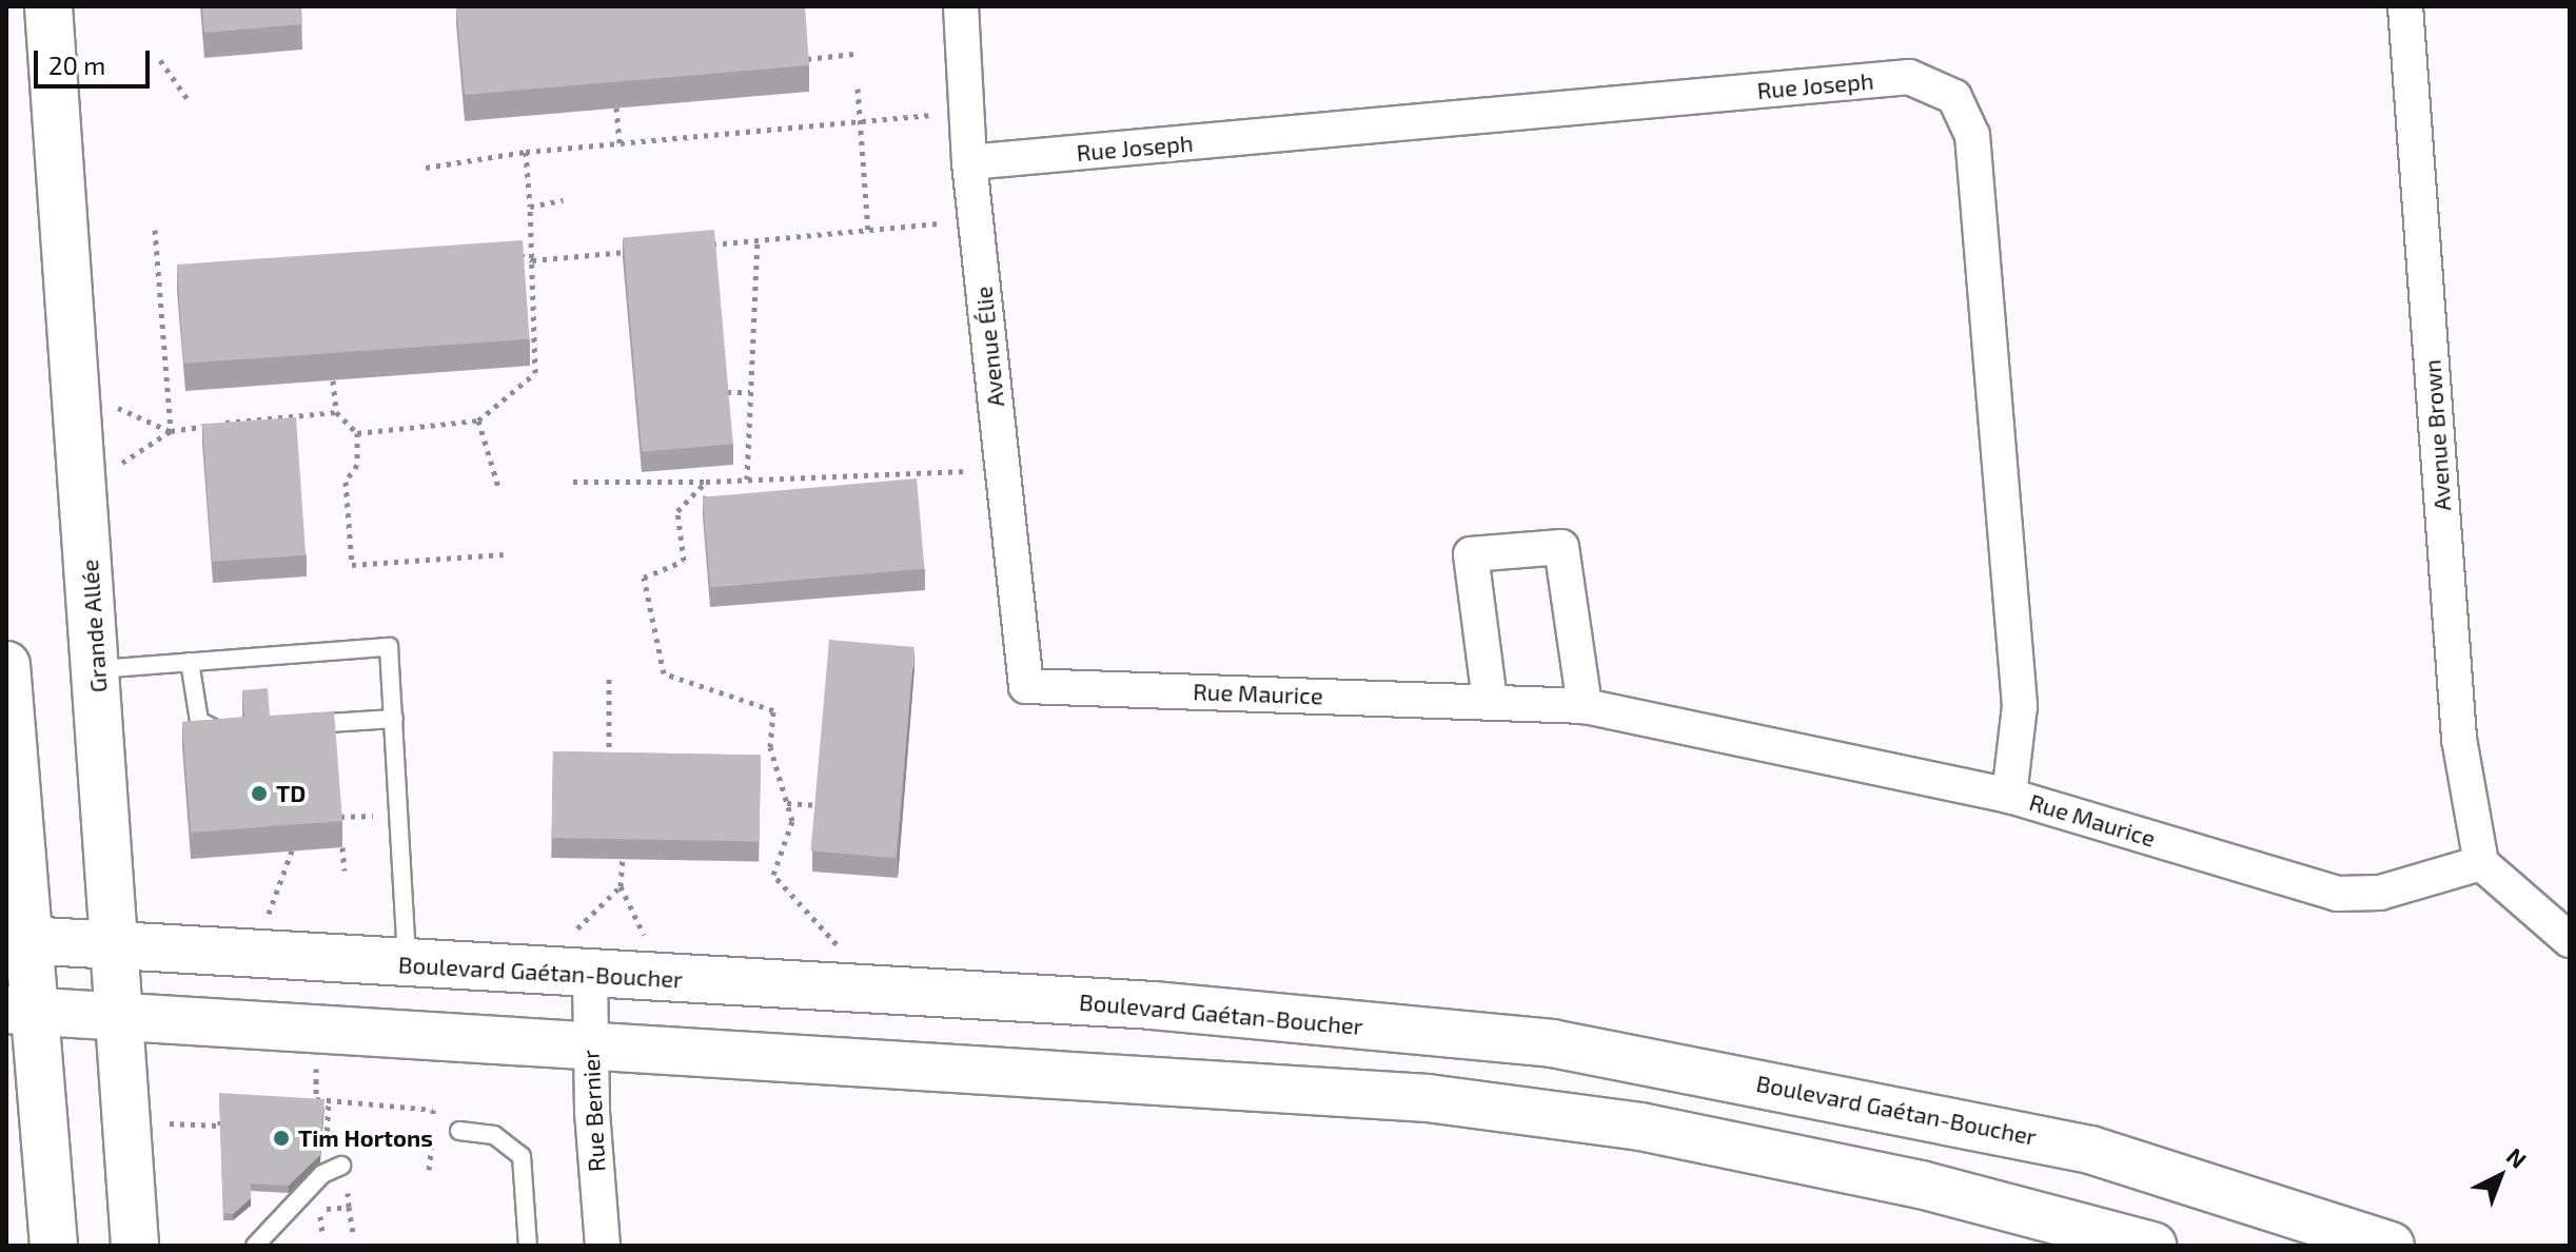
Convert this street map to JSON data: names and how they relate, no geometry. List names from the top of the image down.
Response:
{
  "streets": {
    "main road": ["Grande Allée", "Boulevard Gaétan-Boucher"],
    "street": [
      "Rue Joseph",
      "Avenue Élie",
      "Avenue Brown",
      "Rue Maurice",
      "Rue Bernier"
    ]
  },
  "crossings": [
    ["Rue Joseph", "Avenue Élie"],
    ["Rue Joseph", "Rue Maurice"],
    ["Avenue Élie", "Rue Maurice"],
    ["Avenue Brown", "Rue Maurice"],
    ["Grande Allée", "Boulevard Gaétan-Boucher"],
    ["Boulevard Gaétan-Boucher", "Rue Bernier"]
  ],
  "places": ["TD", "Tim Hortons"],
  "scale_bar": "20 m",
  "north": "top right"
}
